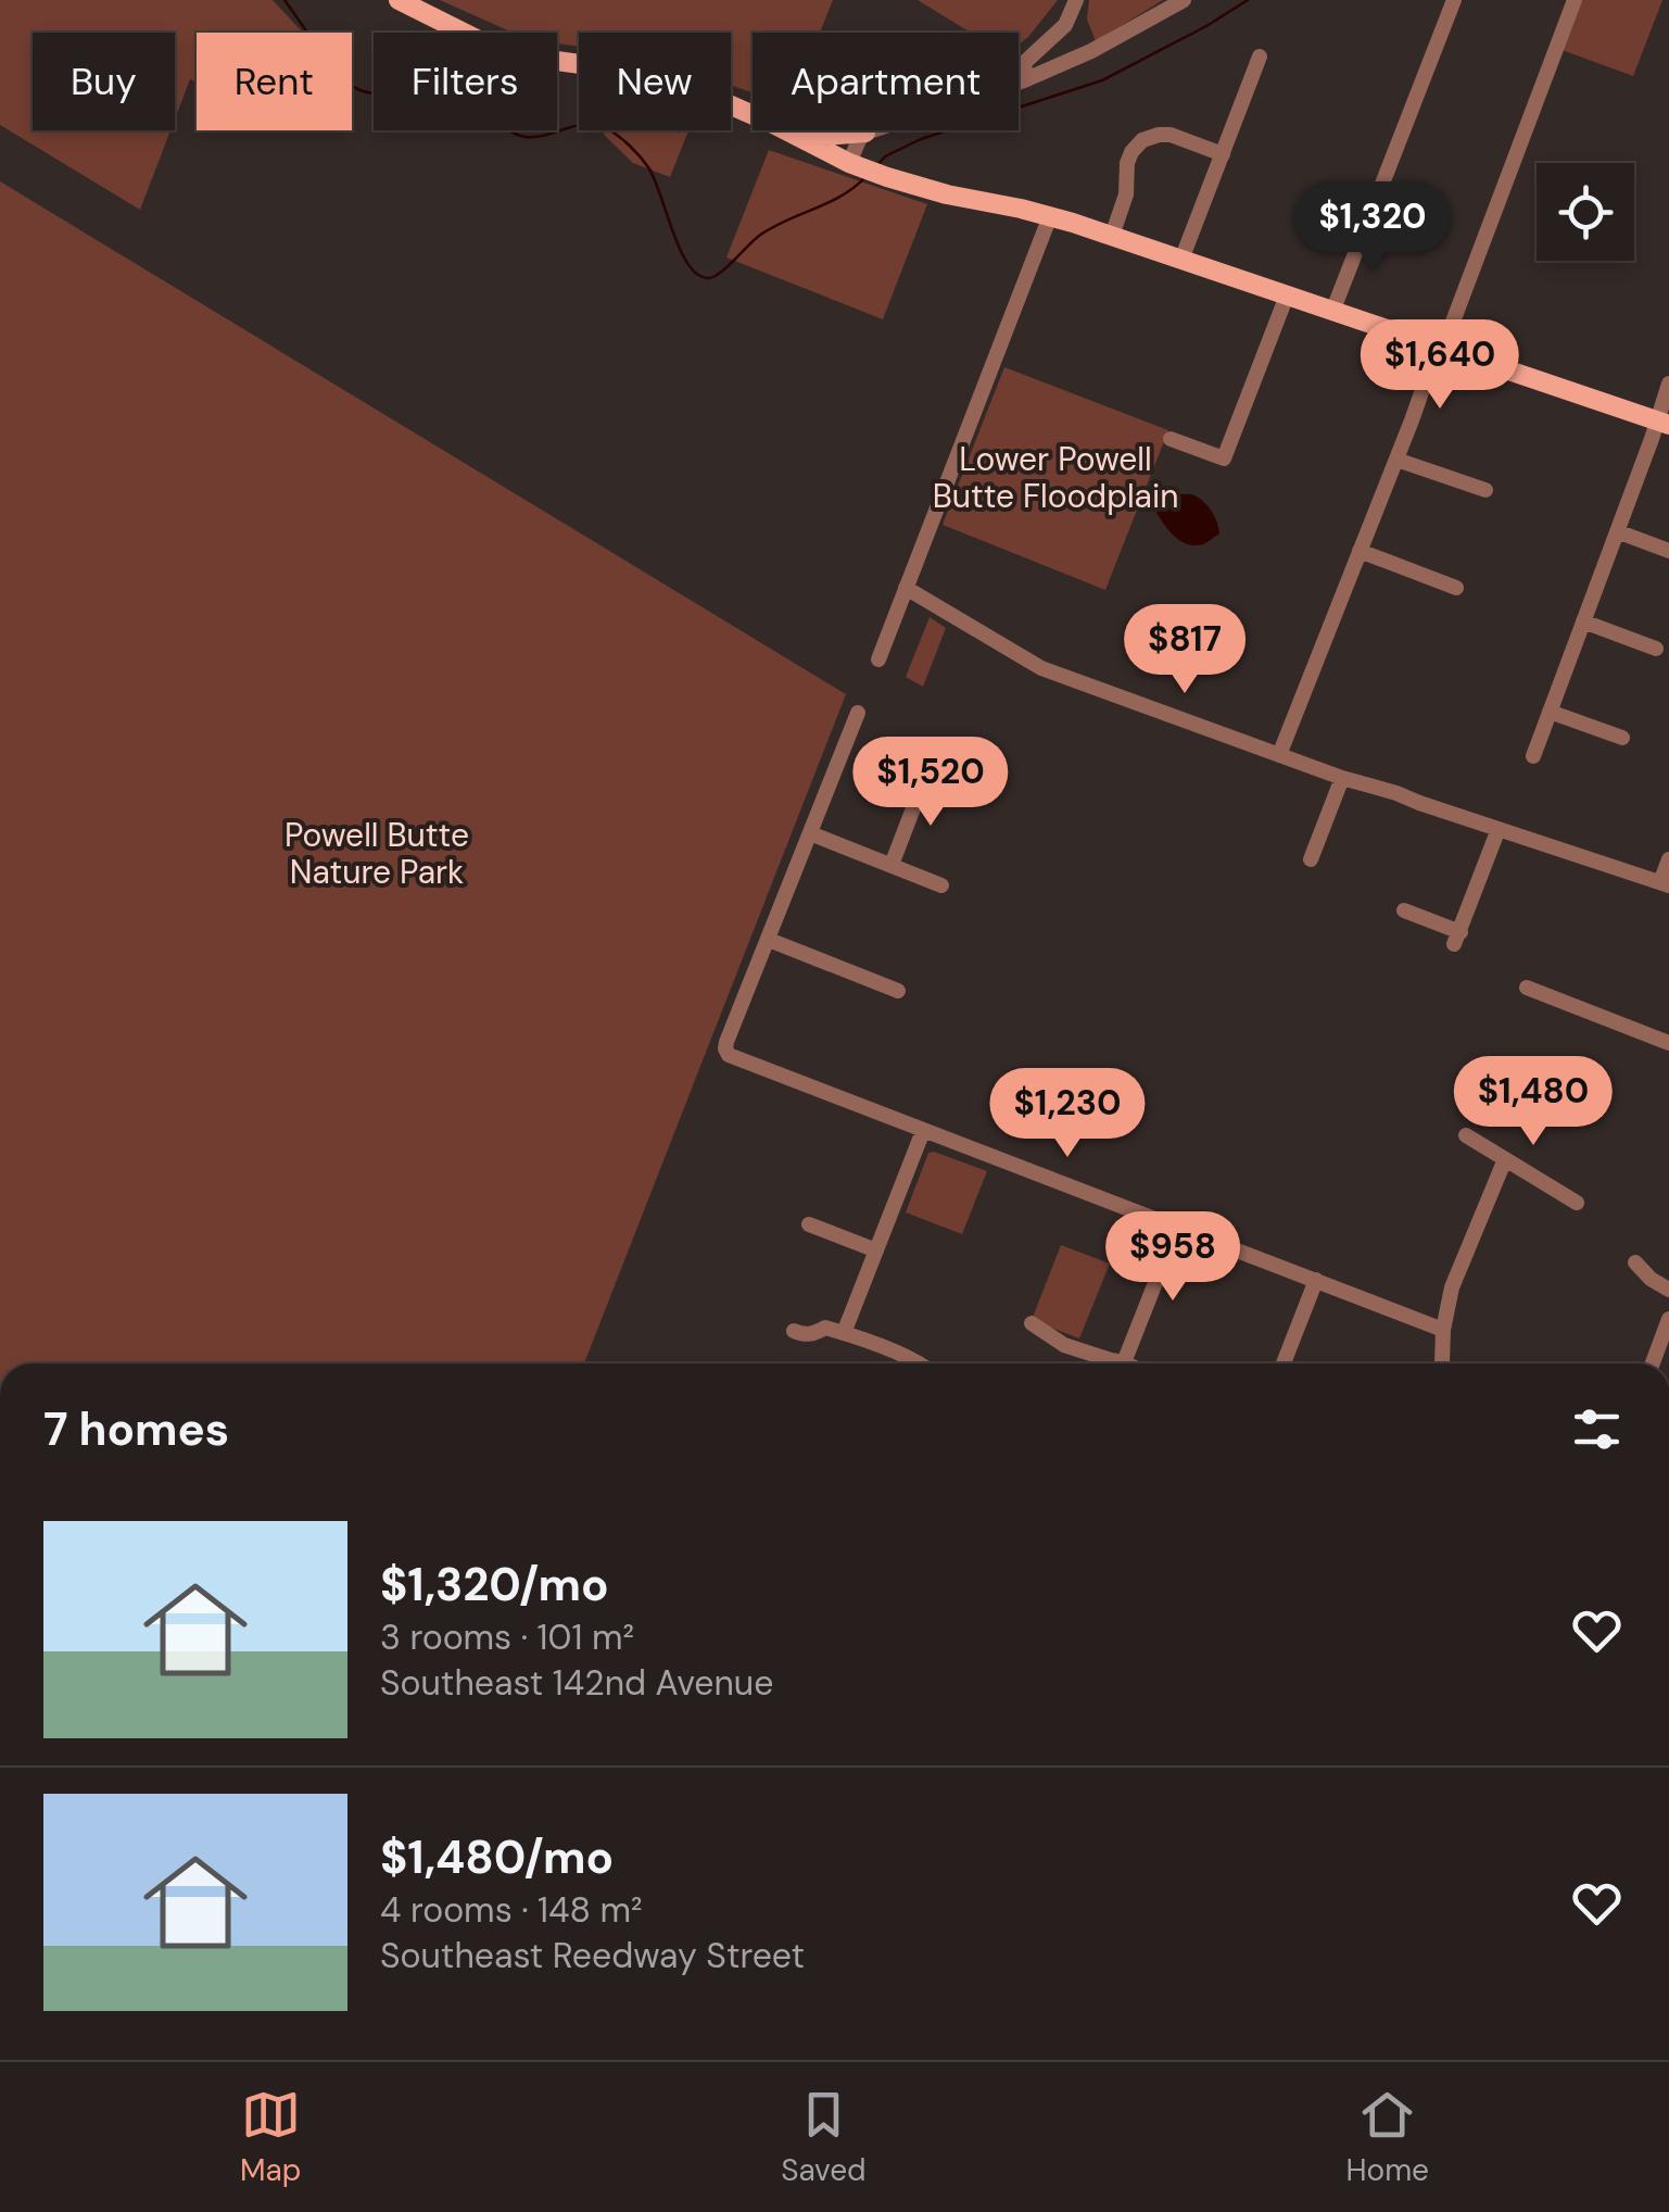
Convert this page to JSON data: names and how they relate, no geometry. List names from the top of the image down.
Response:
{
  "parks": ["Lower Powell Butte Floodplain", "Powell Butte Nature Park"],
  "page": {
    "chip": [
      "Buy",
      "Rent",
      "Filters",
      "New",
      "Apartment"
    ],
    "price": [
      "$1,320",
      "$1,640",
      "$817",
      "$1,520",
      "$1,480",
      "$1,230",
      "$958"
    ],
    "heading": "7 homes",
    "list": [
      {
        "name": "$1,320/mo",
        "note": "3 rooms · 101 m² · Southeast 142nd Avenue"
      },
      {
        "name": "$1,480/mo",
        "note": "4 rooms · 148 m² · Southeast Reedway Street"
      }
    ],
    "tabs": ["Map", "Saved", "Home"]
  }
}
